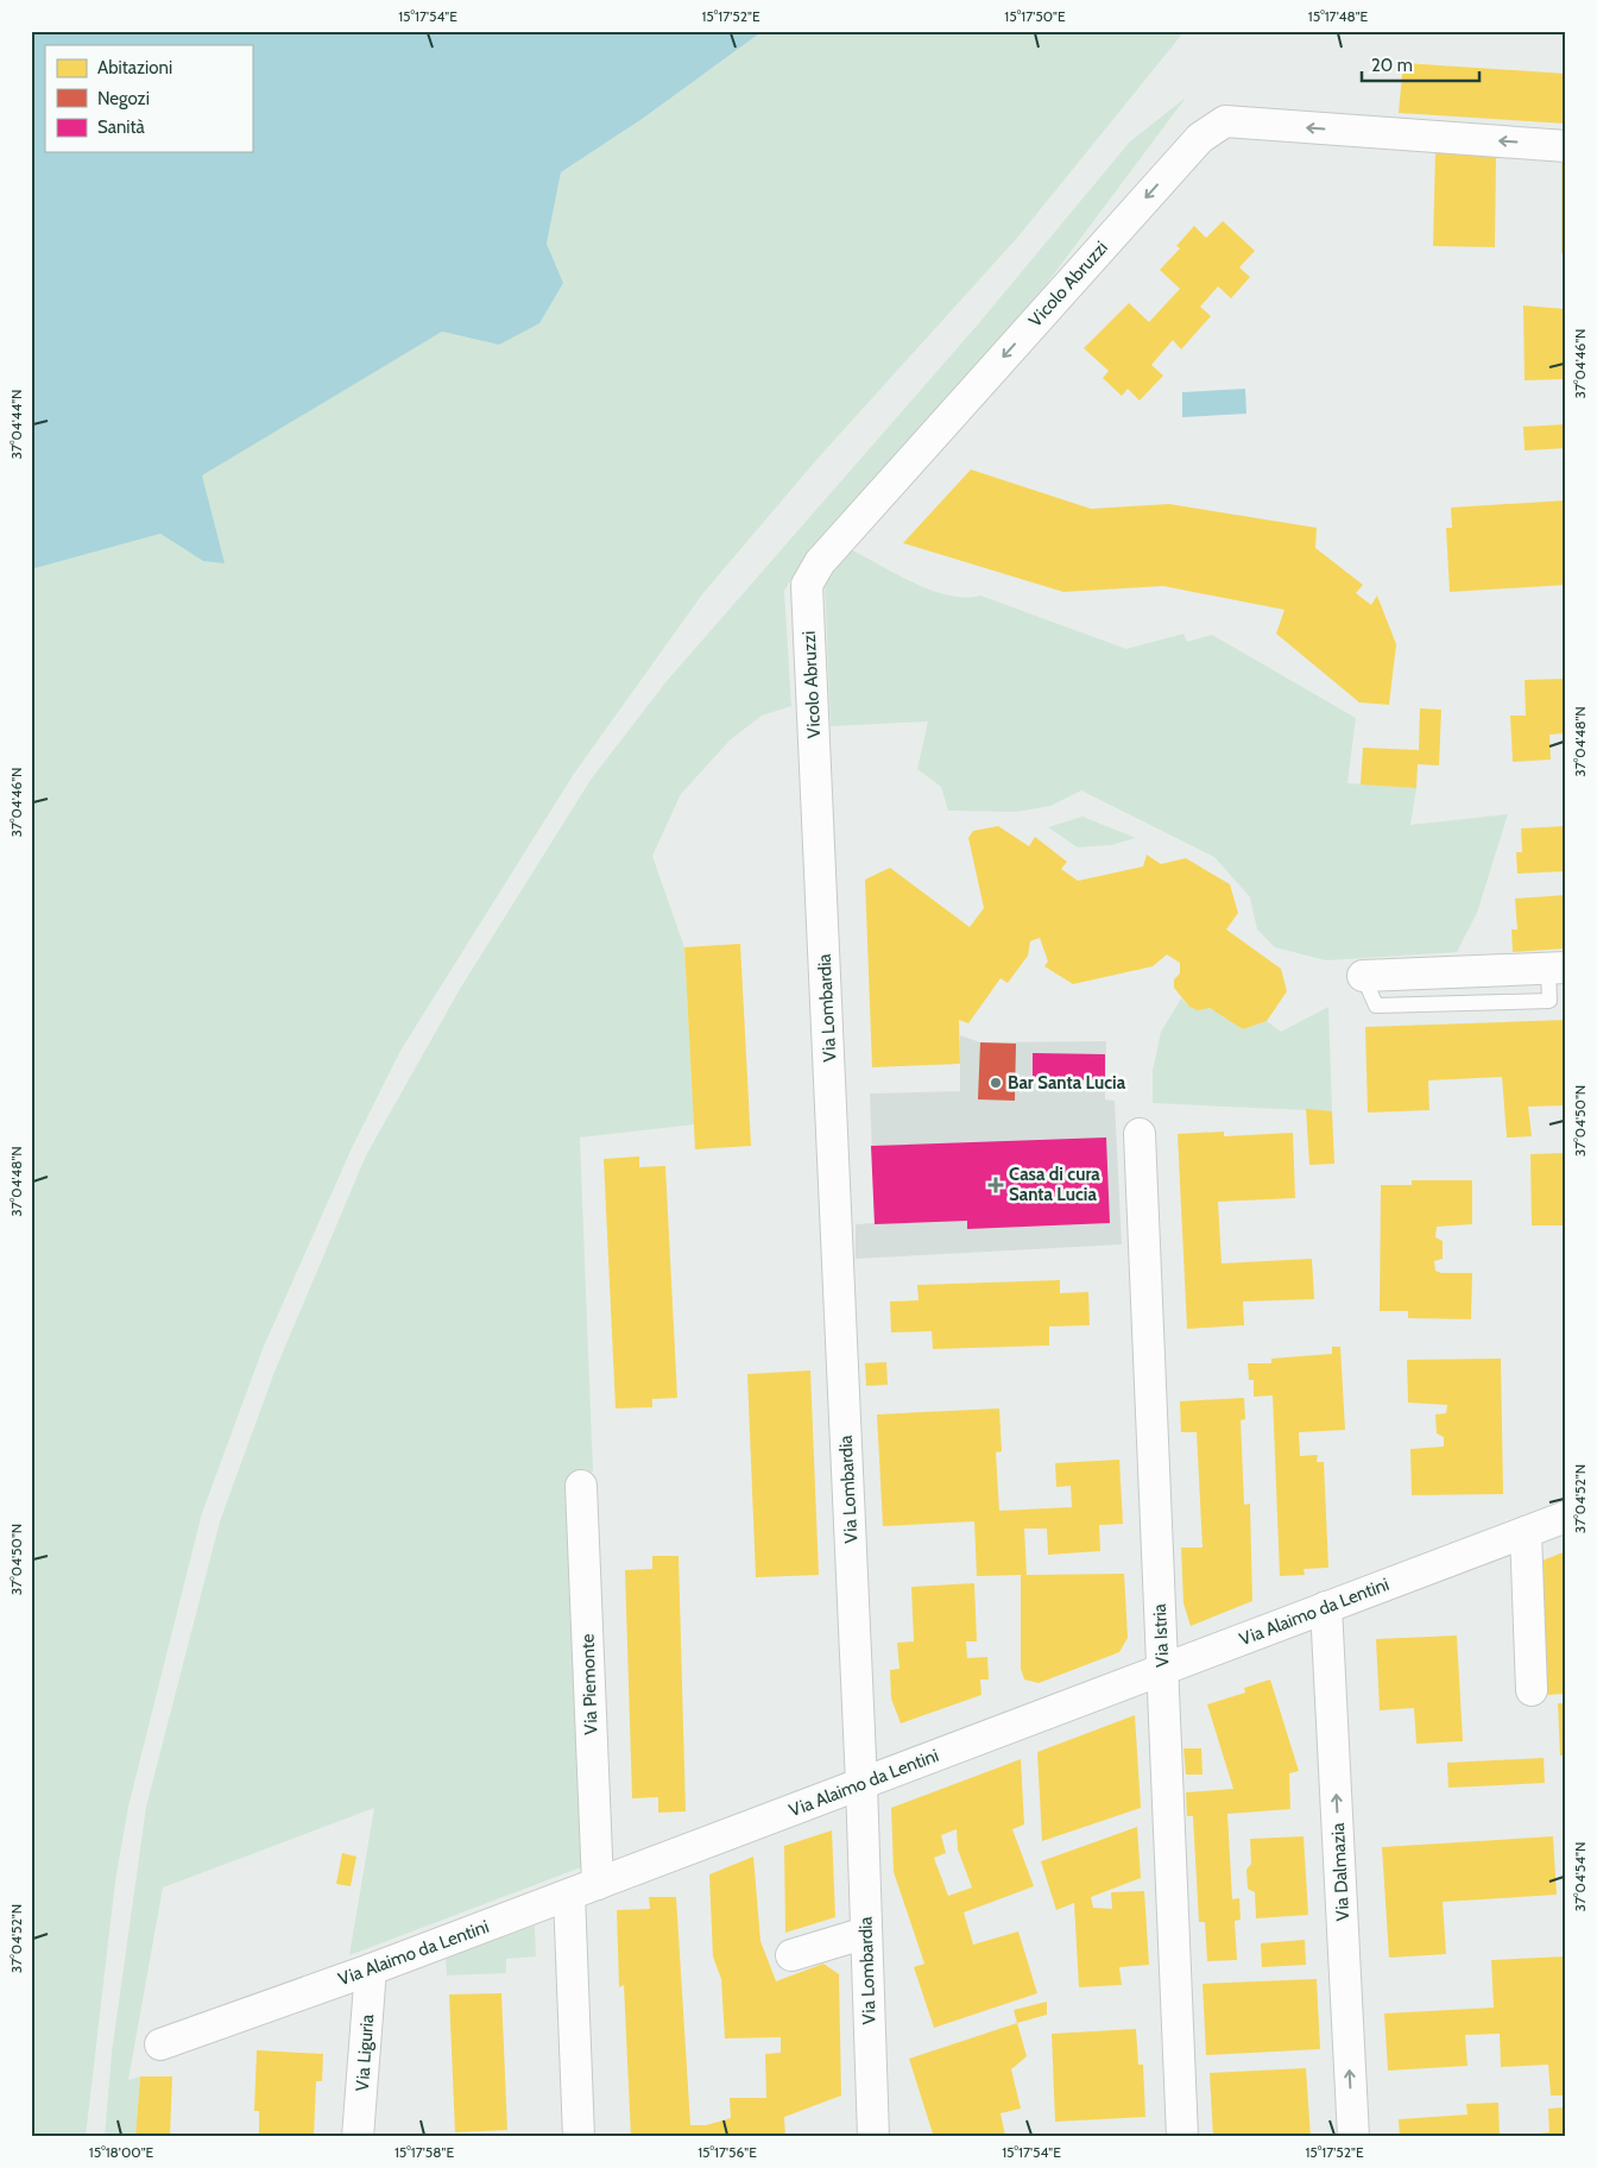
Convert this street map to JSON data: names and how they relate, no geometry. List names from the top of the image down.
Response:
{
  "streets": {
    "street": [
      "Vicolo Abruzzi",
      "Via Lombardia",
      "Via Alaimo da Lentini",
      "Via Istria",
      "Via Piemonte",
      "Via Dalmazia",
      "Via Liguria"
    ]
  },
  "crossings": [
    ["Vicolo Abruzzi", "Via Lombardia"],
    ["Via Lombardia", "Via Alaimo da Lentini"],
    ["Via Alaimo da Lentini", "Via Istria"],
    ["Via Alaimo da Lentini", "Via Piemonte"],
    ["Via Alaimo da Lentini", "Via Dalmazia"],
    ["Via Alaimo da Lentini", "Via Liguria"]
  ],
  "one_way": ["Vicolo Abruzzi", "Via Dalmazia"],
  "places": {
    "other": ["Bar Santa Lucia"],
    "health": ["Casa di cura Santa Lucia"]
  },
  "legend": ["Abitazioni", "Negozi", "Sanità"],
  "scale_bar": "20 m",
  "coordinates": [
    "15°17'54\"E",
    "15°17'52\"E",
    "15°17'50\"E",
    "15°17'48\"E",
    "37°04'46\"N",
    "37°04'44\"N",
    "37°04'48\"N",
    "37°04'50\"N",
    "37°04'52\"N",
    "37°04'54\"N",
    "15°18'00\"E",
    "15°17'58\"E",
    "15°17'56\"E"
  ]
}
